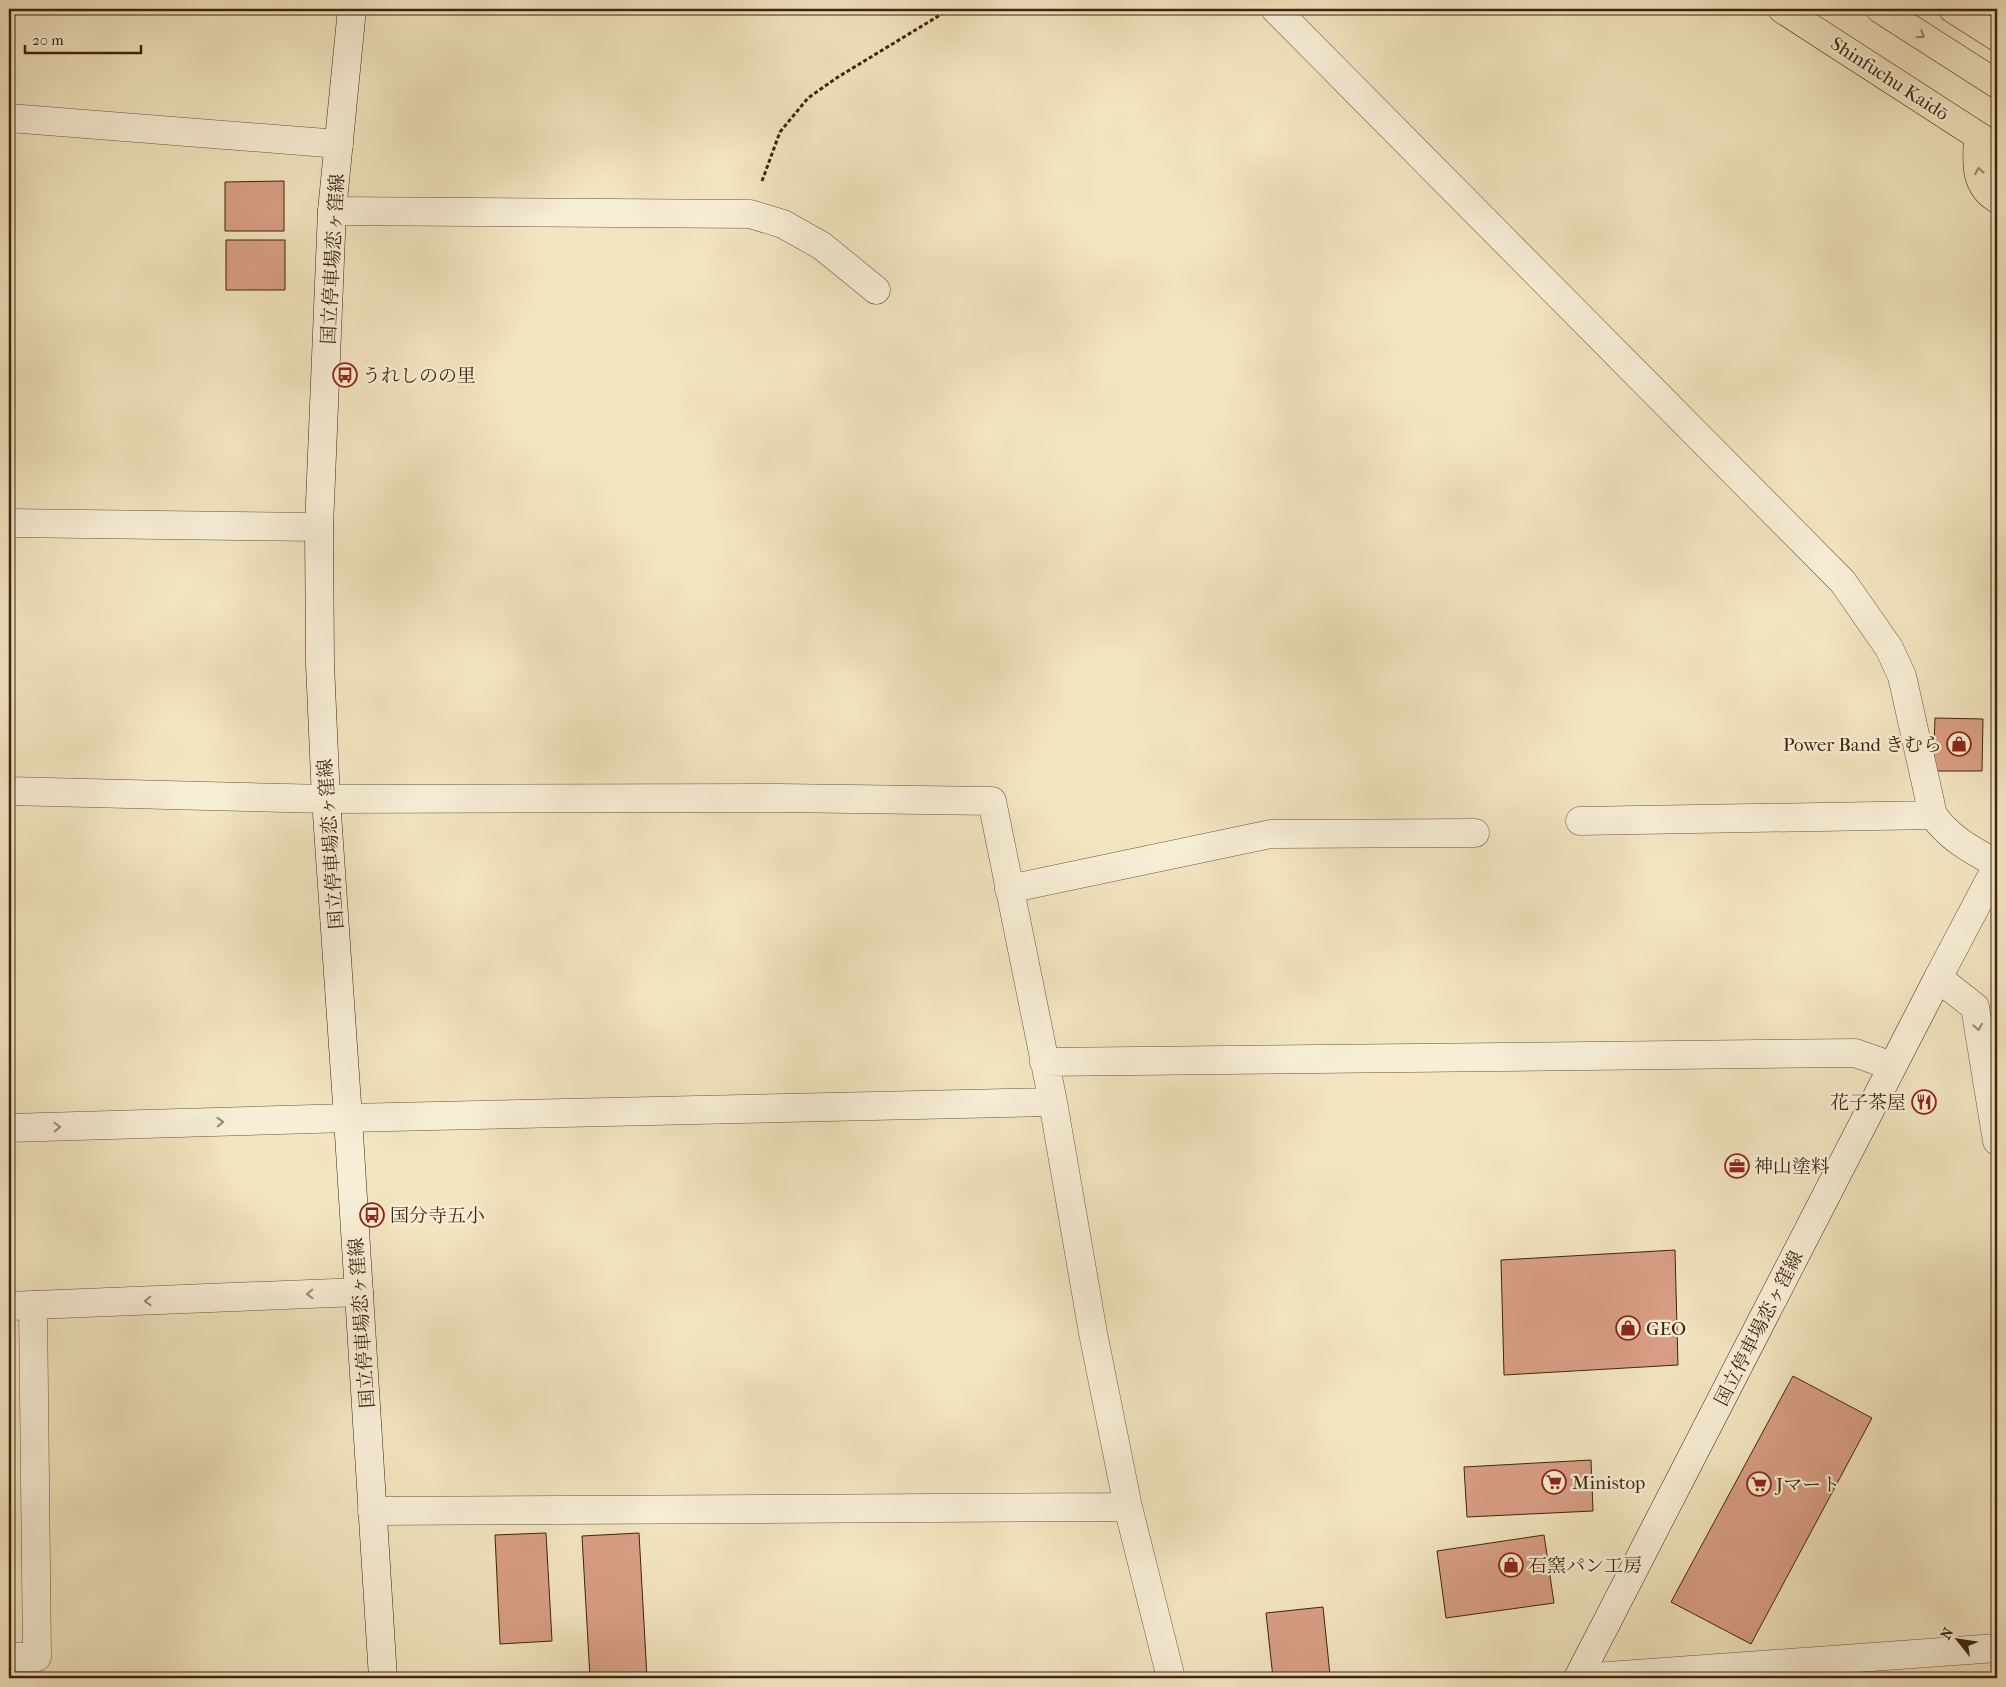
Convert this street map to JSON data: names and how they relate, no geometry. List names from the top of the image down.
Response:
{
  "streets": {
    "main road": ["Shinfuchu Kaidō"],
    "street": ["国立停車場恋ヶ窪線"]
  },
  "places": {
    "bus stop": ["うれしのの里", "国分寺五小"],
    "shop": ["Power Band きむら", "GEO", "石窯パン工房"],
    "restaurant": ["花子茶屋"],
    "office": ["神山塗料"],
    "supermarket": ["Ministop", "Jマート"]
  },
  "scale_bar": "20 m",
  "north": "top left"
}
